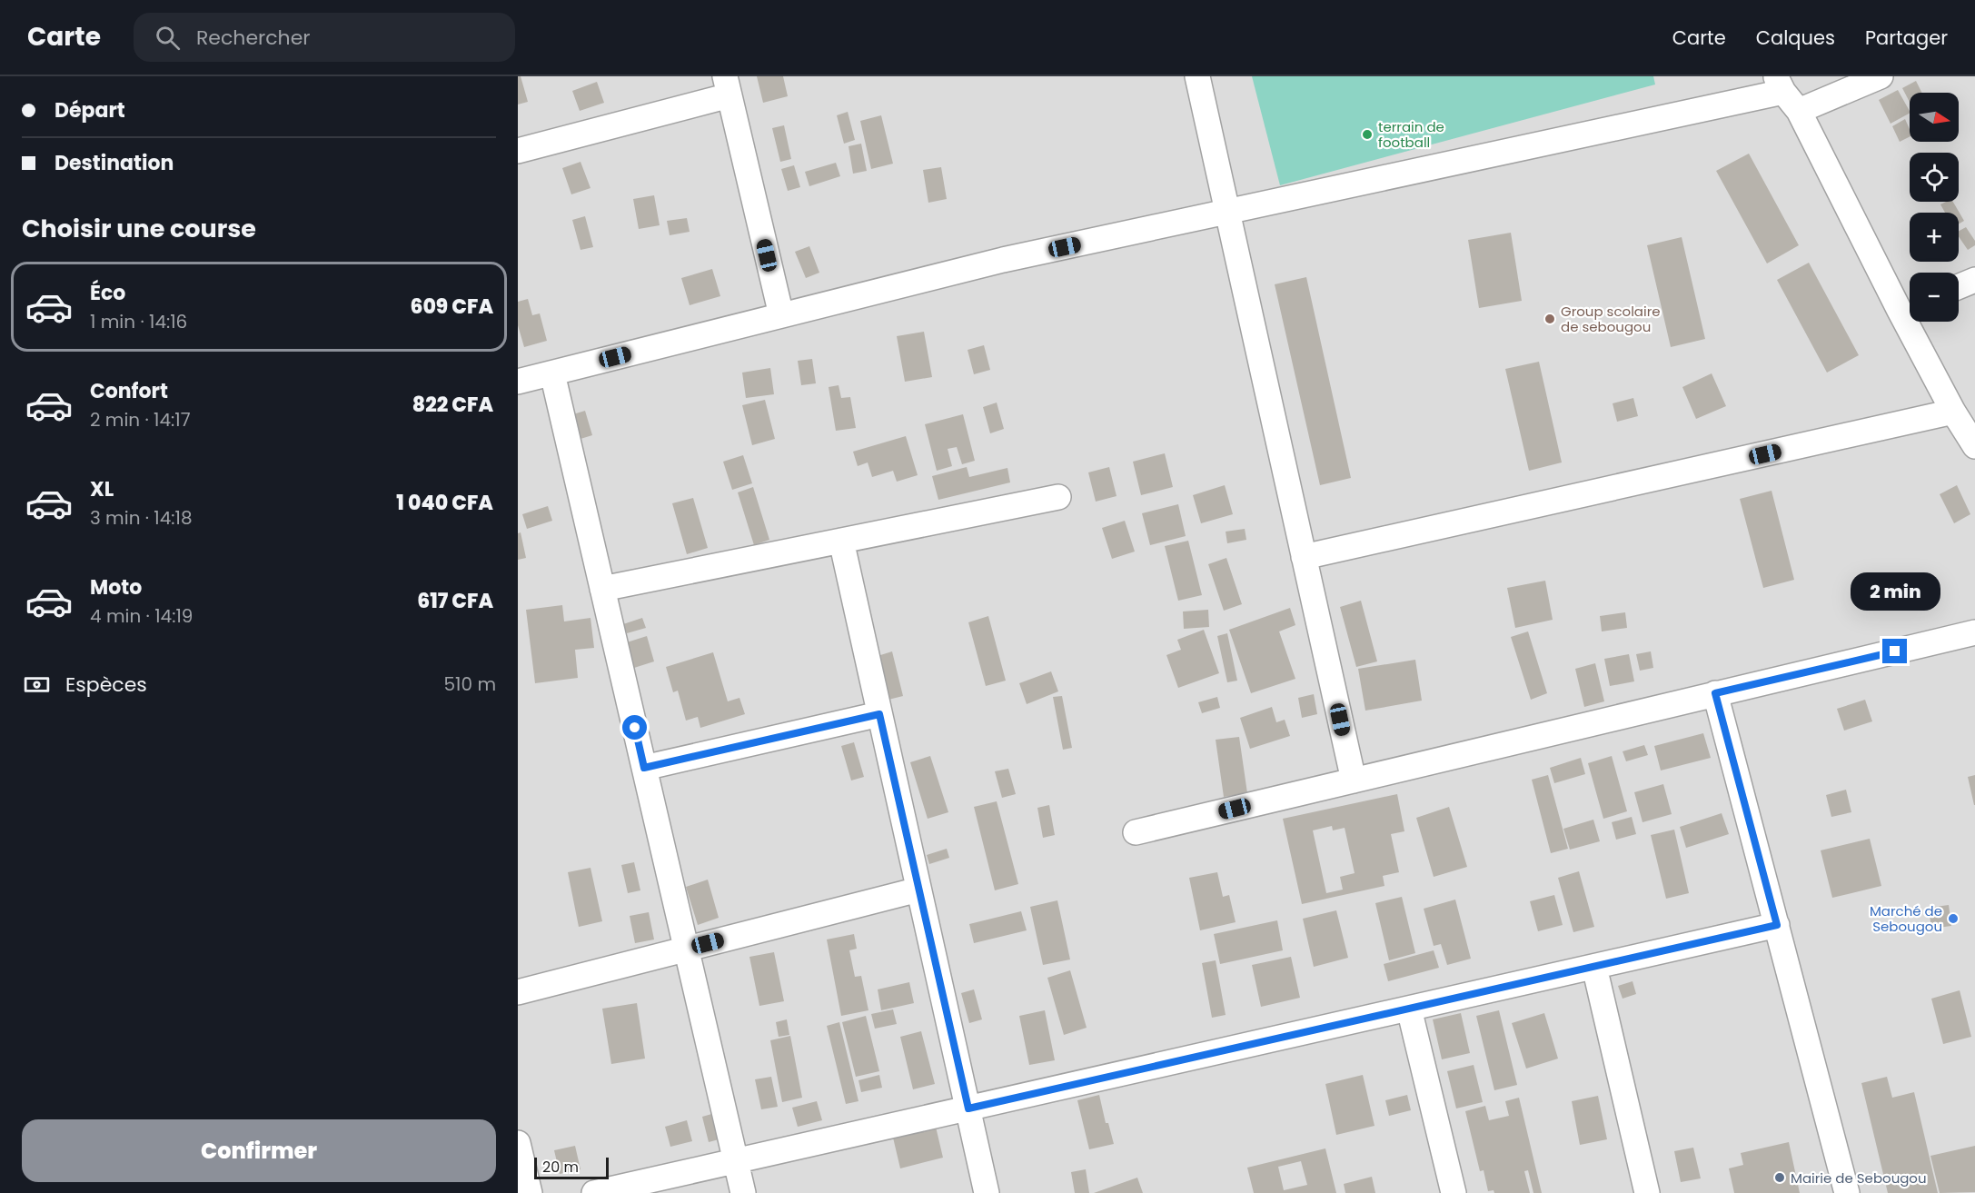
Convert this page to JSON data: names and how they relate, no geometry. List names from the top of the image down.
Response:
{
  "places": [
    "terrain de football",
    "Group scolaire de sebougou",
    "Marché de Sebougou",
    "Mairie de Sebougou"
  ],
  "scale_bar": "20 m",
  "north": "right",
  "page": {
    "header": "Carte",
    "search": "Rechercher",
    "nav": ["Carte", "Calques", "Partager"],
    "banner": ["Départ", "Destination"],
    "map_buttons": ["+", "−"],
    "heading": "Choisir une course",
    "list": [
      {
        "name": "Éco",
        "note": "1 min · 14:16",
        "value": "609 CFA"
      },
      {
        "name": "Confort",
        "note": "2 min · 14:17",
        "value": "822 CFA"
      },
      {
        "name": "XL",
        "note": "3 min · 14:18",
        "value": "1 040 CFA"
      },
      {
        "name": "Moto",
        "note": "4 min · 14:19",
        "value": "617 CFA"
      }
    ],
    "bubble": "2 min",
    "pay": ["Espèces", "510 m"],
    "buttons": "Confirmer",
    "scale": "20 m"
  }
}
